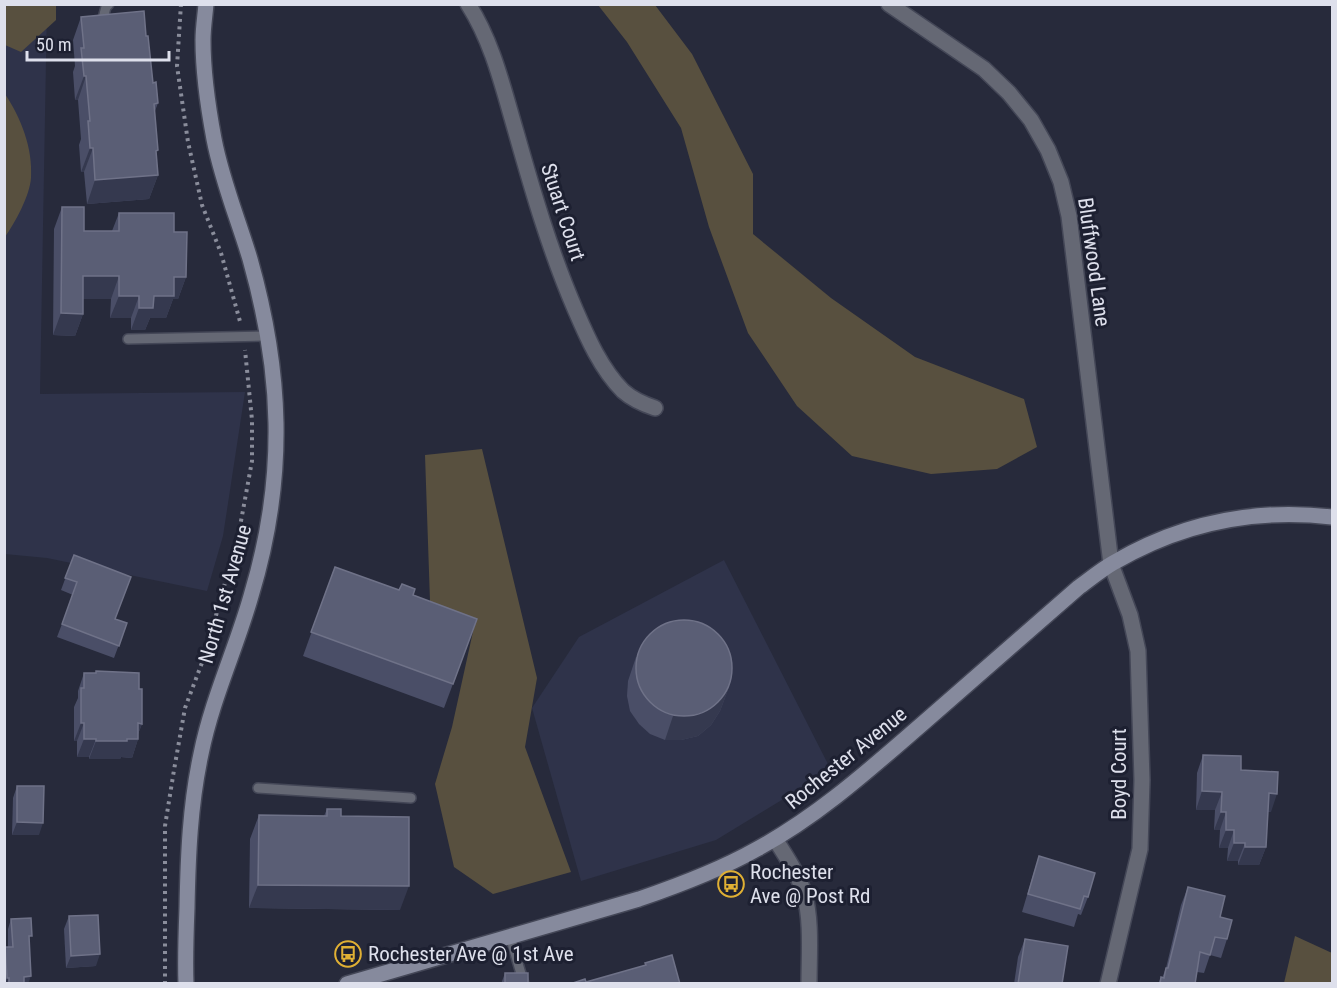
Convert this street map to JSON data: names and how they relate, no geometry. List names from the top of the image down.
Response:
{
  "streets": {
    "main road": ["North 1st Avenue", "Rochester Avenue"],
    "street": ["Stuart Court", "Bluffwood Lane", "Boyd Court"]
  },
  "crossings": [
    ["Bluffwood Lane", "Rochester Avenue"],
    ["Bluffwood Lane", "Boyd Court"],
    ["Rochester Avenue", "Boyd Court"]
  ],
  "places": {
    "bus stop": ["Rochester Ave @ Post Rd", "Rochester Ave @ 1st Ave"]
  },
  "scale_bar": "50 m"
}
